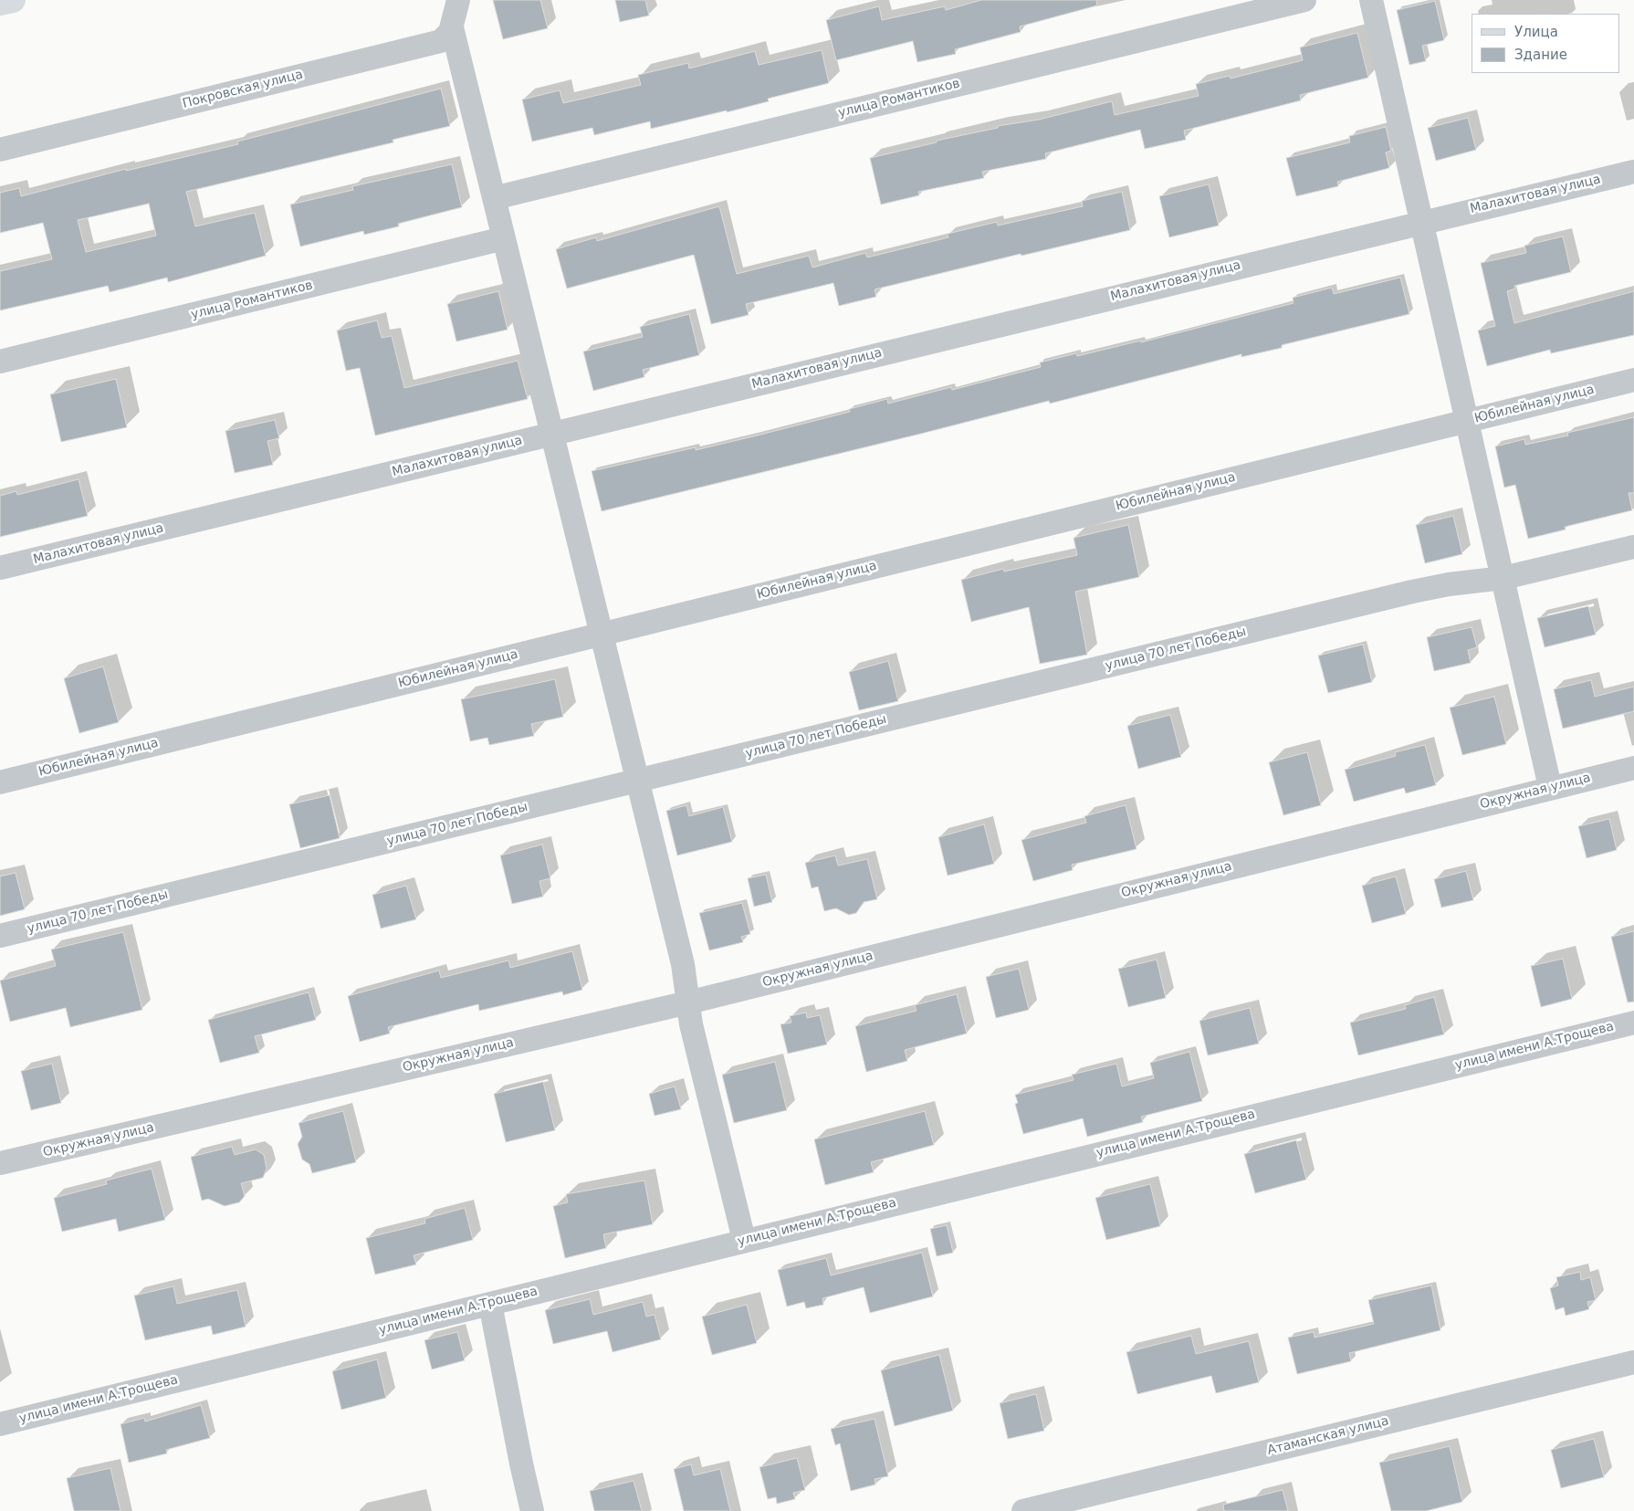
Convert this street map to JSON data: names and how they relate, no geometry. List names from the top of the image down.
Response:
{
  "streets": {
    "street": [
      "Покровская улица",
      "улица Романтиков",
      "Малахитовая улица",
      "Юбилейная улица",
      "улица 70 лет Победы",
      "Окружная улица",
      "улица имени А.Трощева",
      "Атаманская улица"
    ]
  },
  "legend": ["Улица", "Здание"]
}
